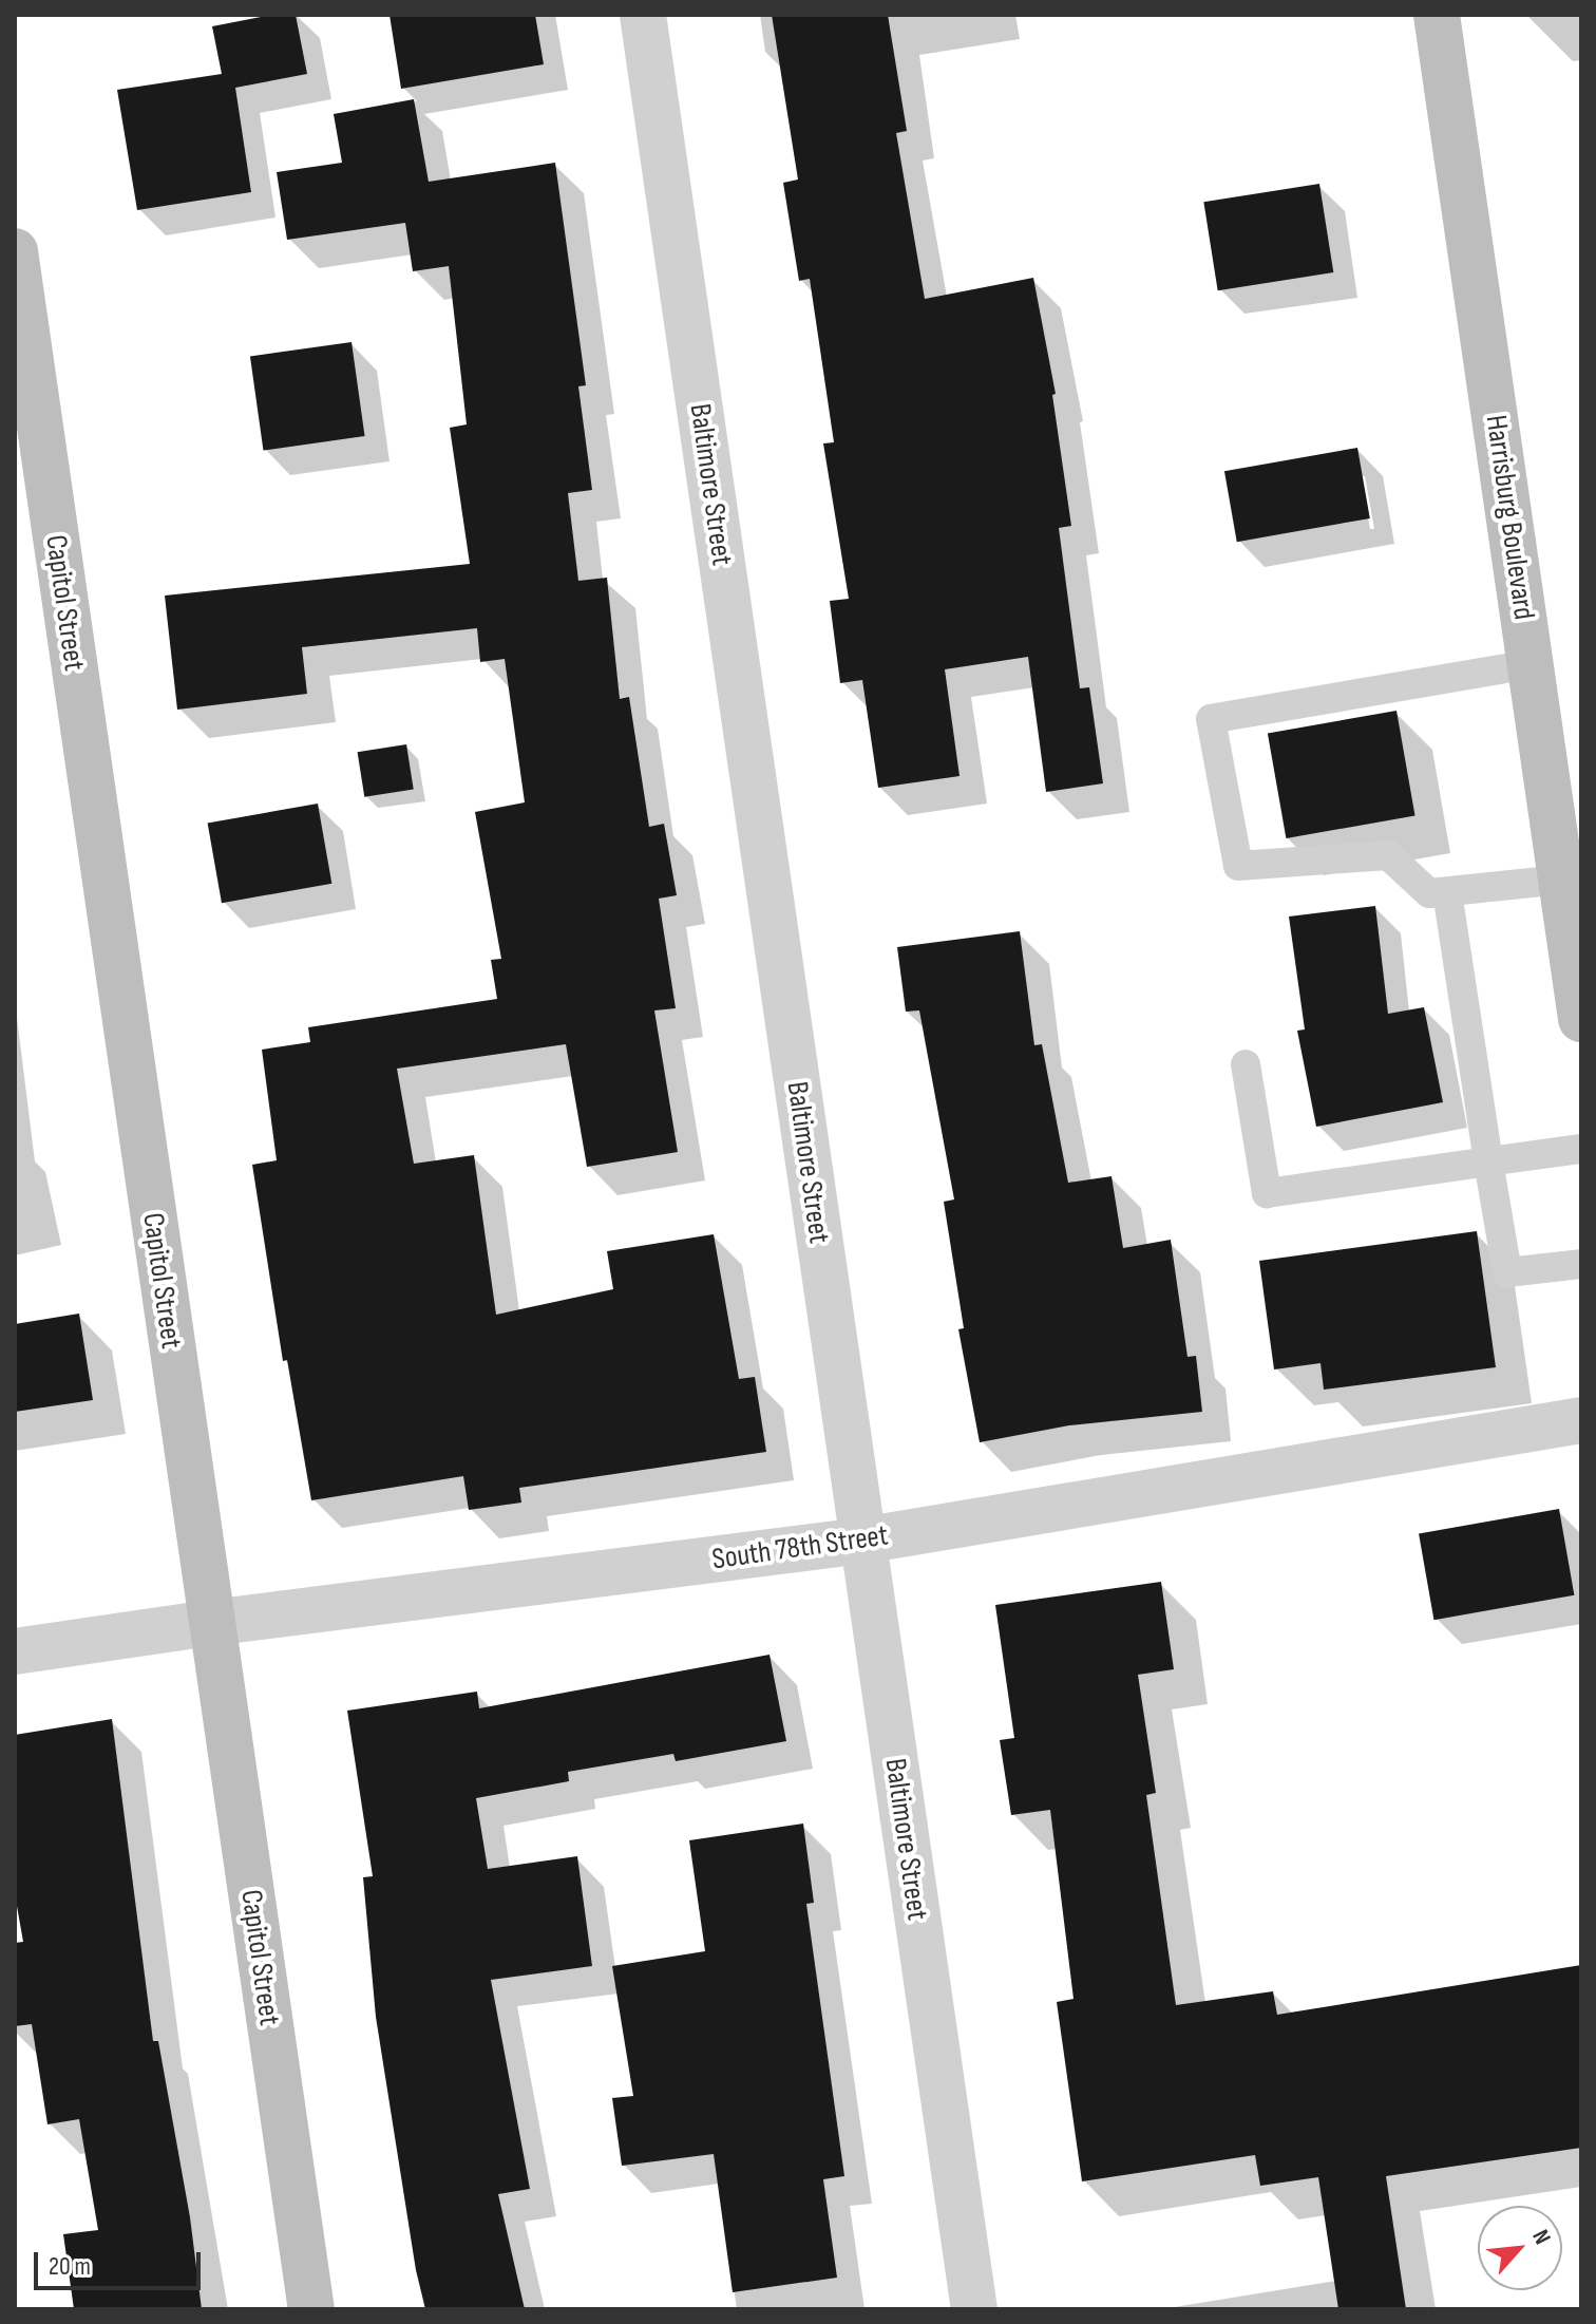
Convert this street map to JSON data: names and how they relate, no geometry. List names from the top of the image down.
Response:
{
  "streets": {
    "street": [
      "Baltimore Street",
      "Harrisburg Boulevard",
      "Capitol Street",
      "South 78th Street"
    ]
  },
  "crossings": [
    ["Baltimore Street", "South 78th Street"],
    ["Capitol Street", "South 78th Street"]
  ],
  "scale_bar": "20 m",
  "north": "top right"
}
